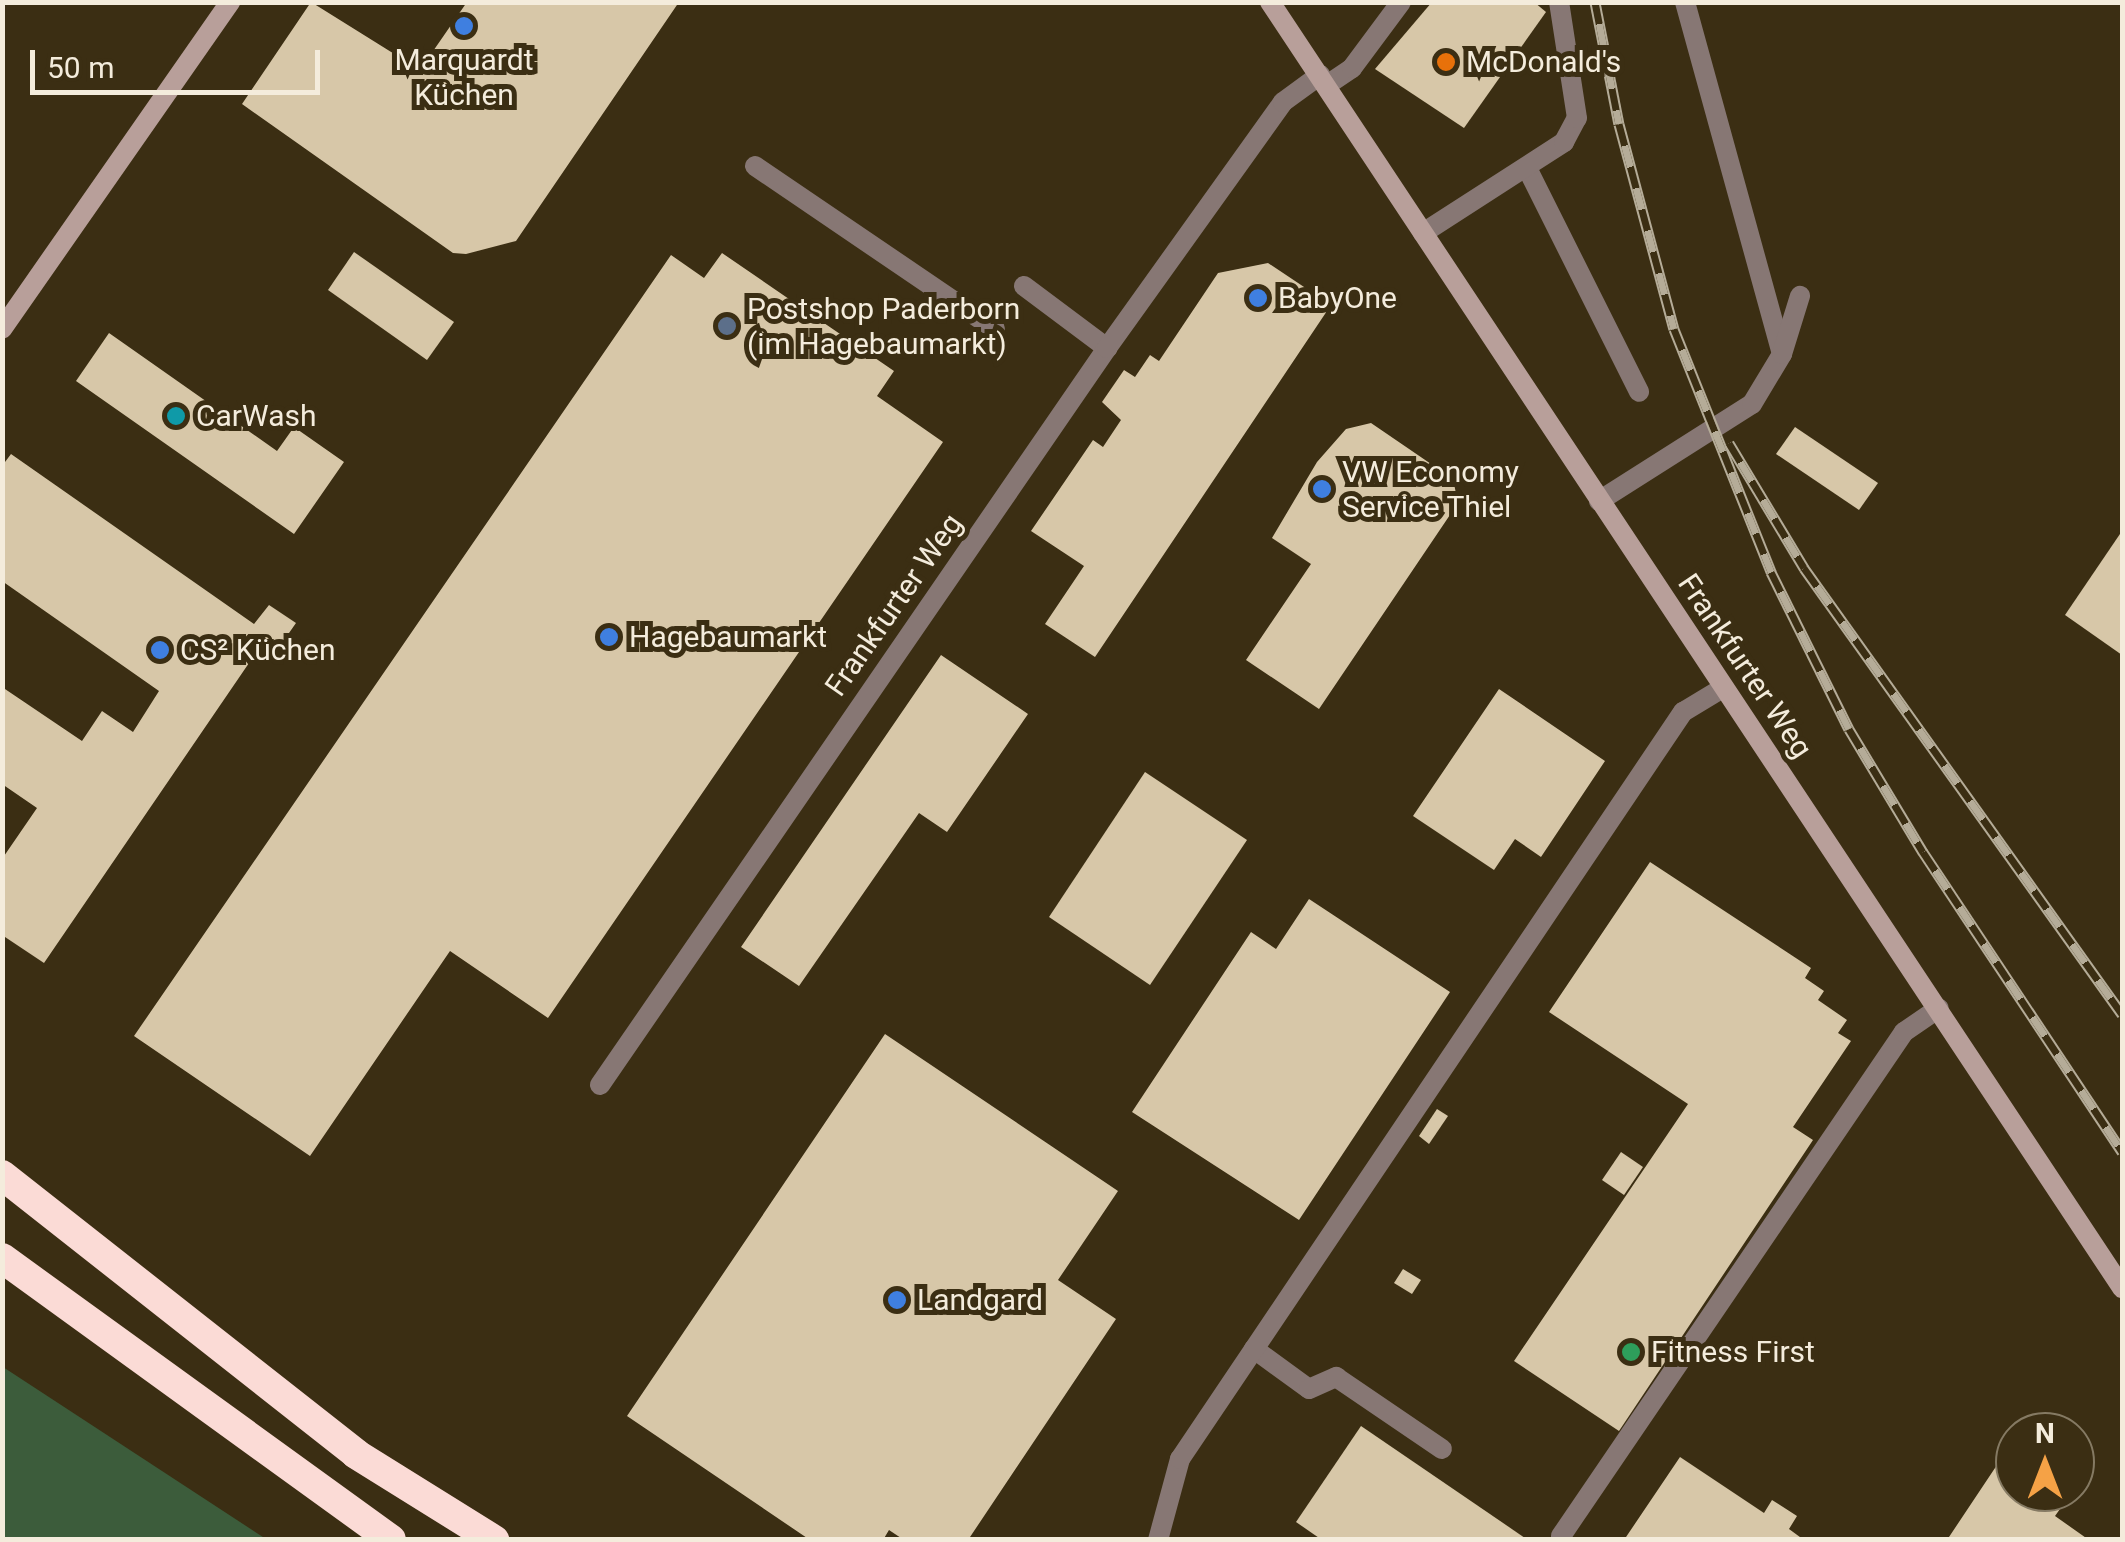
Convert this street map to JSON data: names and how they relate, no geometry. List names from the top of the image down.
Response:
{
  "streets": {
    "main road": ["Frankfurter Weg"]
  },
  "places": [
    "Marquardt Küchen",
    "McDonald's",
    "BabyOne",
    "Postshop Paderborn (im Hagebaumarkt)",
    "CarWash",
    "VW Economy Service Thiel",
    "Hagebaumarkt",
    "CS² Küchen",
    "Landgard",
    "Fitness First"
  ],
  "scale_bar": "50 m",
  "north": "top"
}
